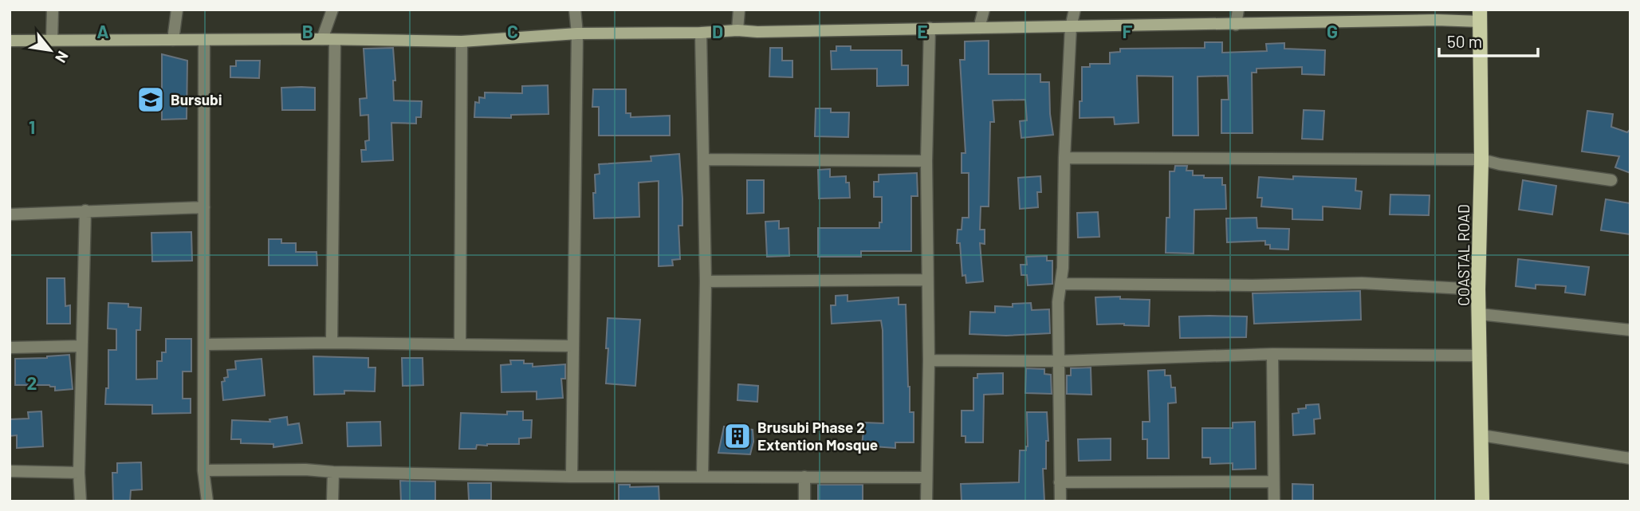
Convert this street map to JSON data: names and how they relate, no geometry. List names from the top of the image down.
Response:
{
  "streets": {
    "main road": ["COASTAL ROAD"]
  },
  "places": {
    "school or university": ["Bursubi"],
    "building": ["Brusubi Phase 2 Extention Mosque"]
  },
  "scale_bar": "50 m",
  "north": "bottom right",
  "grid": {
    "columns": [
      "A",
      "B",
      "C",
      "D",
      "E",
      "F",
      "G"
    ],
    "rows": ["1", "2"]
  }
}
